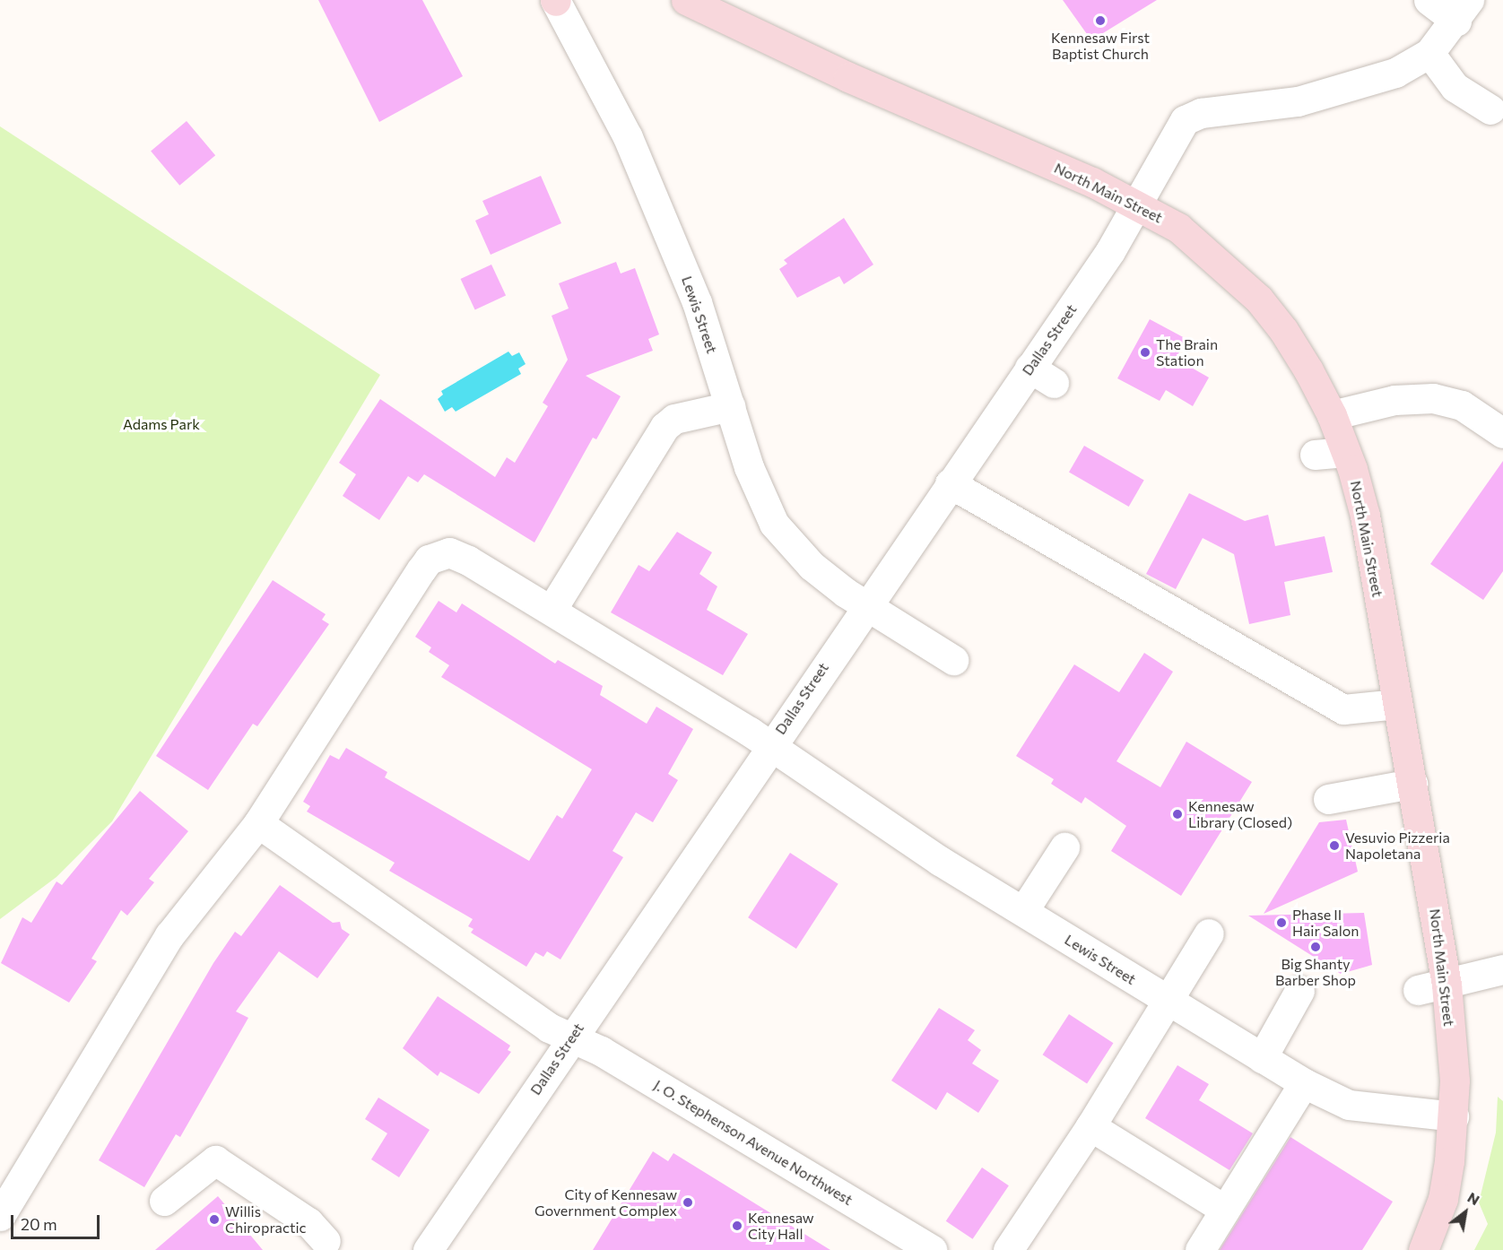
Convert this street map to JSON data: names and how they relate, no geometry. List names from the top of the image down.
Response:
{
  "streets": {
    "main road": ["North Main Street"],
    "street": ["Lewis Street", "Dallas Street", "J. O. Stephenson Avenue Northwest"]
  },
  "crossings": [
    ["North Main Street", "Lewis Street"],
    ["North Main Street", "Dallas Street"],
    ["Lewis Street", "Dallas Street"],
    ["Lewis Street", "J. O. Stephenson Avenue Northwest"],
    ["Dallas Street", "J. O. Stephenson Avenue Northwest"]
  ],
  "parks": ["Adams Park"],
  "places": [
    "Kennesaw First Baptist Church",
    "The Brain Station",
    "Kennesaw Library (Closed)",
    "Vesuvio Pizzeria Napoletana",
    "Phase II Hair Salon",
    "Big Shanty Barber Shop",
    "City of Kennesaw Government Complex",
    "Willis Chiropractic",
    "Kennesaw City Hall"
  ],
  "scale_bar": "20 m",
  "north": "top right"
}
